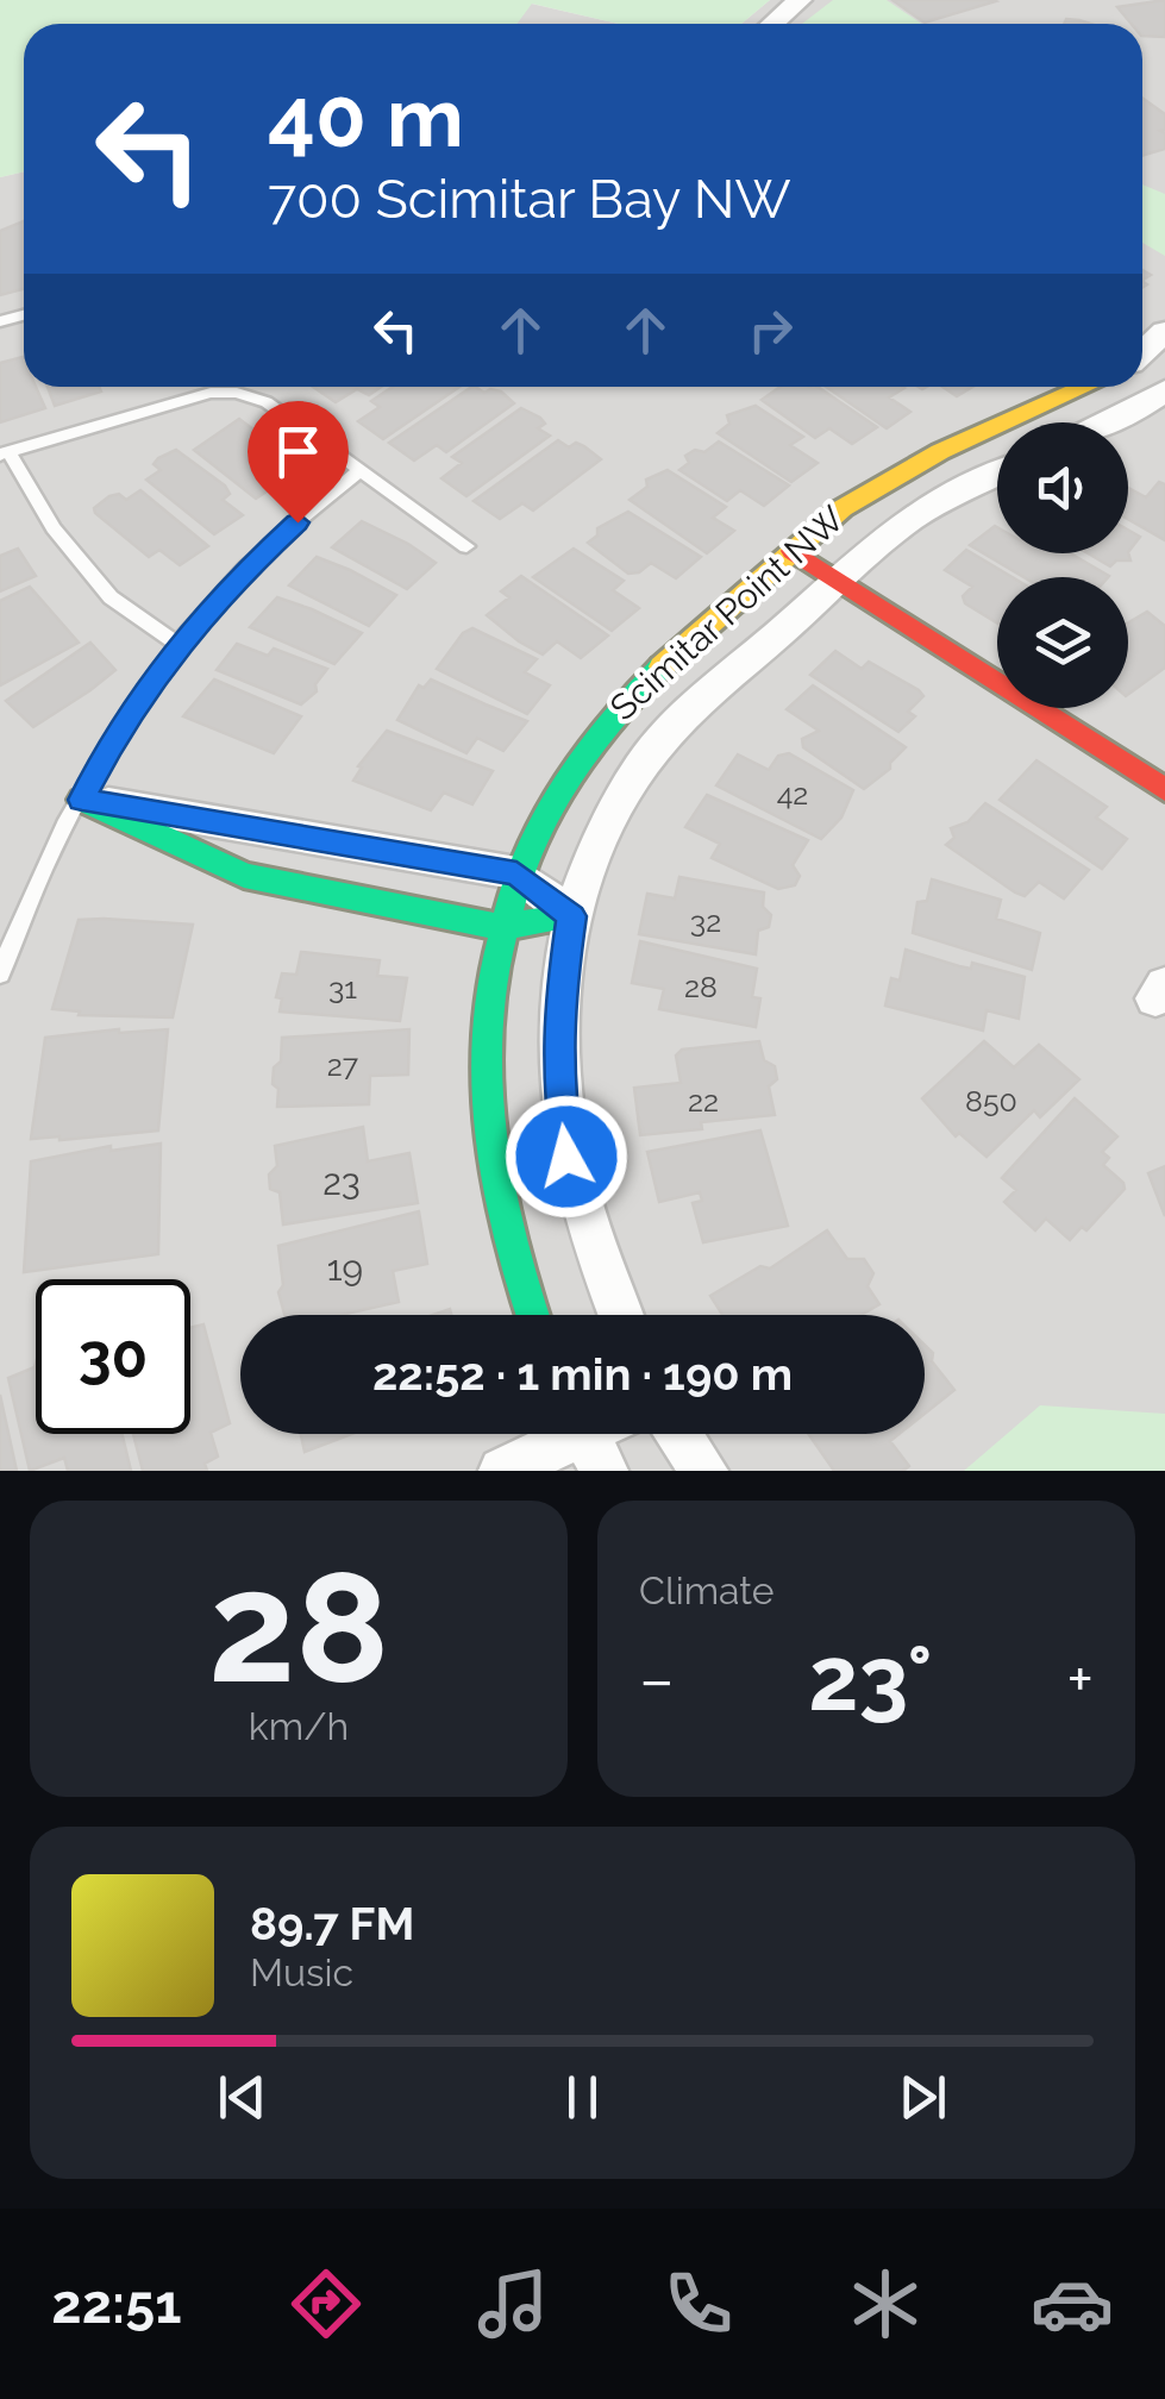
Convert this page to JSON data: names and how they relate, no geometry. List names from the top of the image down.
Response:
{
  "streets": {
    "street": ["Scimitar Point NW"]
  },
  "house_numbers": [
    "42",
    "32",
    "28",
    "31",
    "27",
    "22",
    "850",
    "23",
    "19"
  ],
  "page": {
    "turn": ["40 m", "700 Scimitar Bay NW"],
    "limit": "30",
    "trip": "22:52 · 1 min · 190 m",
    "tile": [
      ["28", "km/h"],
      "Climate"
    ],
    "heat": ["−", "23°", "+"],
    "song": ["89.7 FM", "Music"],
    "tabs": "22:51"
  }
}
